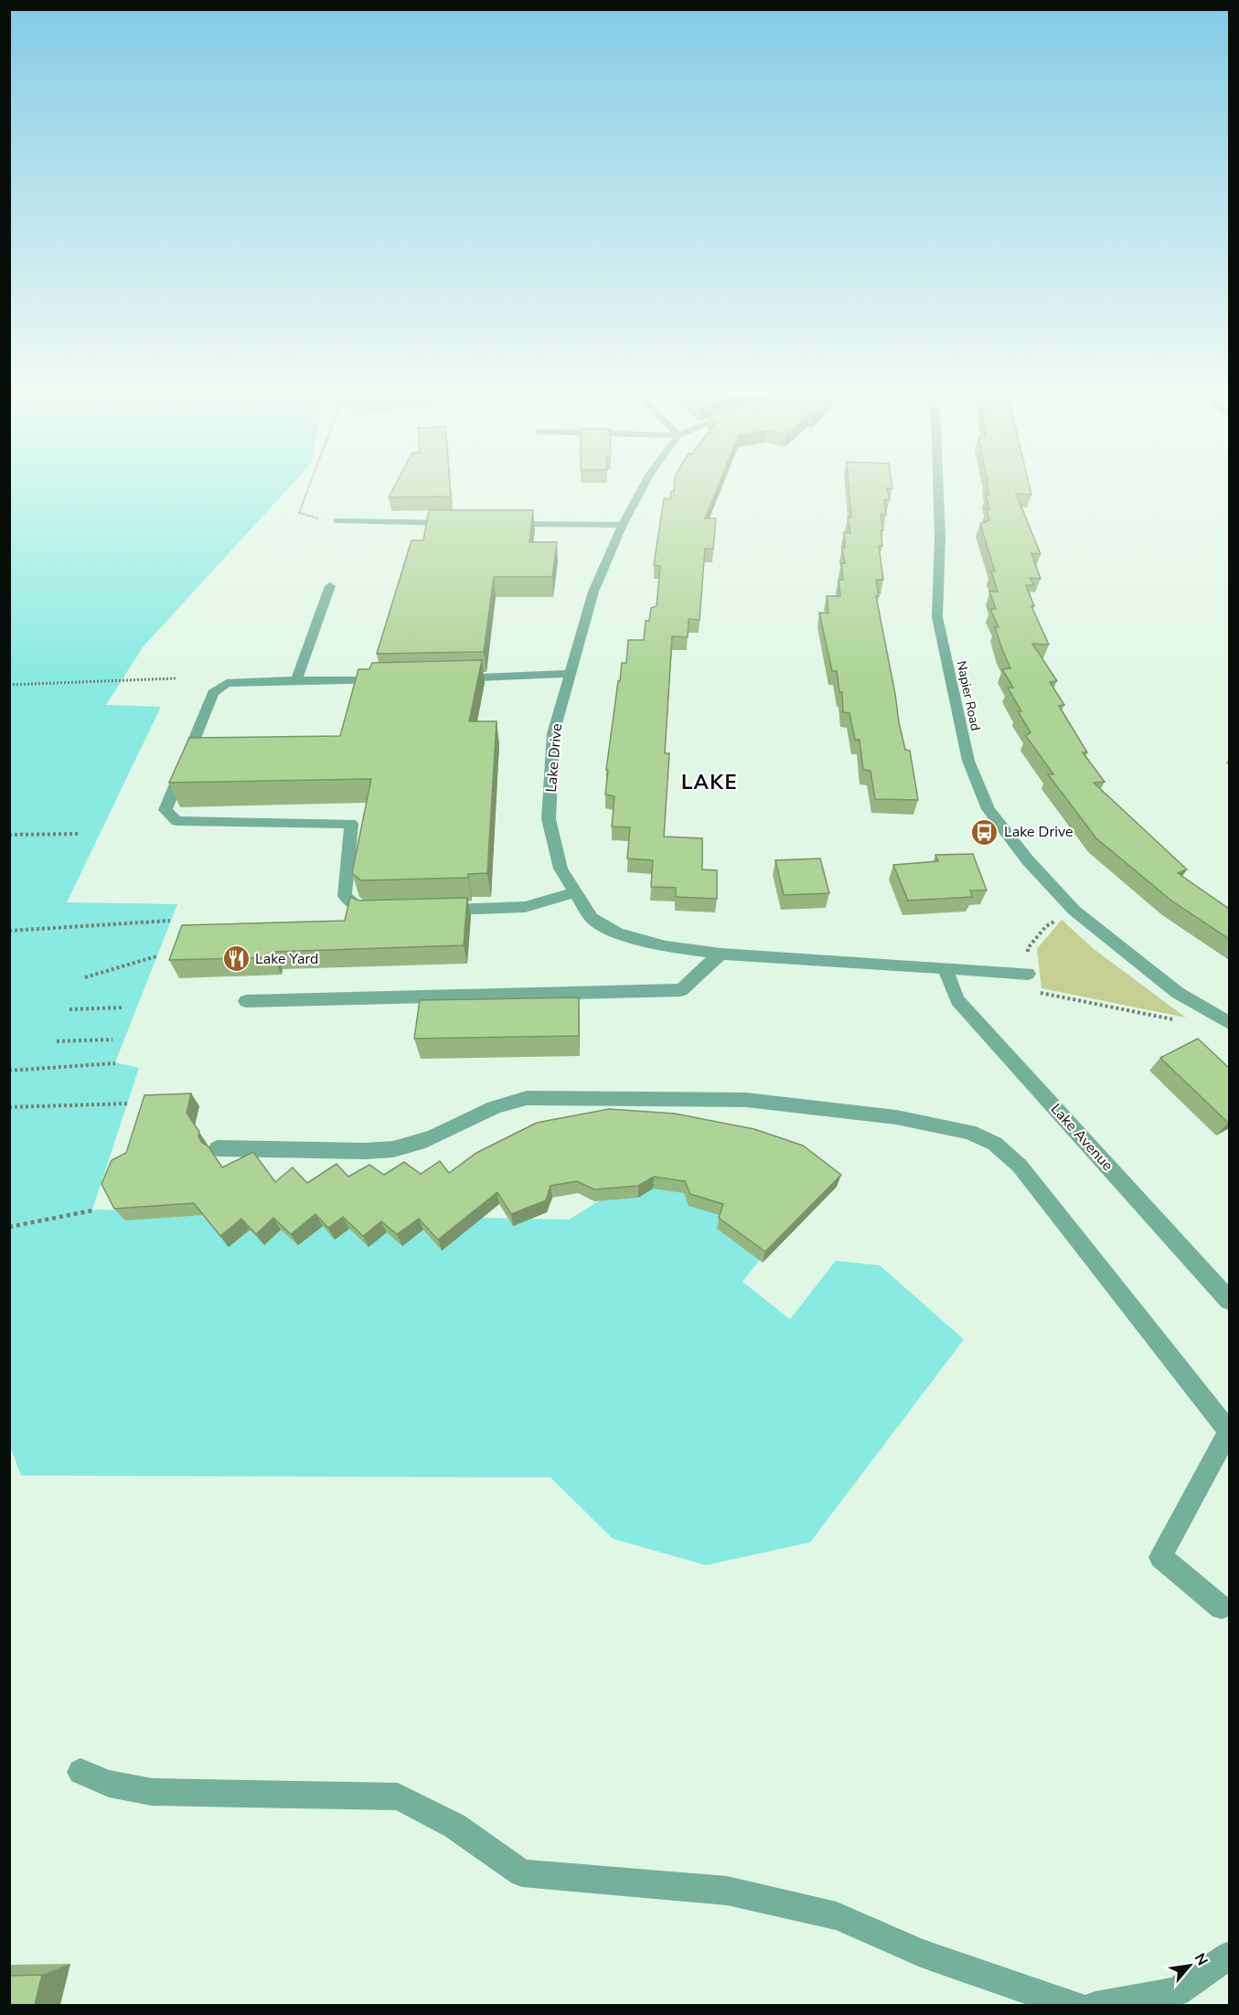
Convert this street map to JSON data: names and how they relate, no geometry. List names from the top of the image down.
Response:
{
  "streets": {
    "street": ["Napier Road", "Lake Drive", "Lake Avenue"]
  },
  "crossings": [
    ["Lake Drive", "Lake Avenue"]
  ],
  "districts": ["LAKE"],
  "places": {
    "bus stop": ["Lake Drive"],
    "restaurant": ["Lake Yard"]
  },
  "north": "top right"
}
